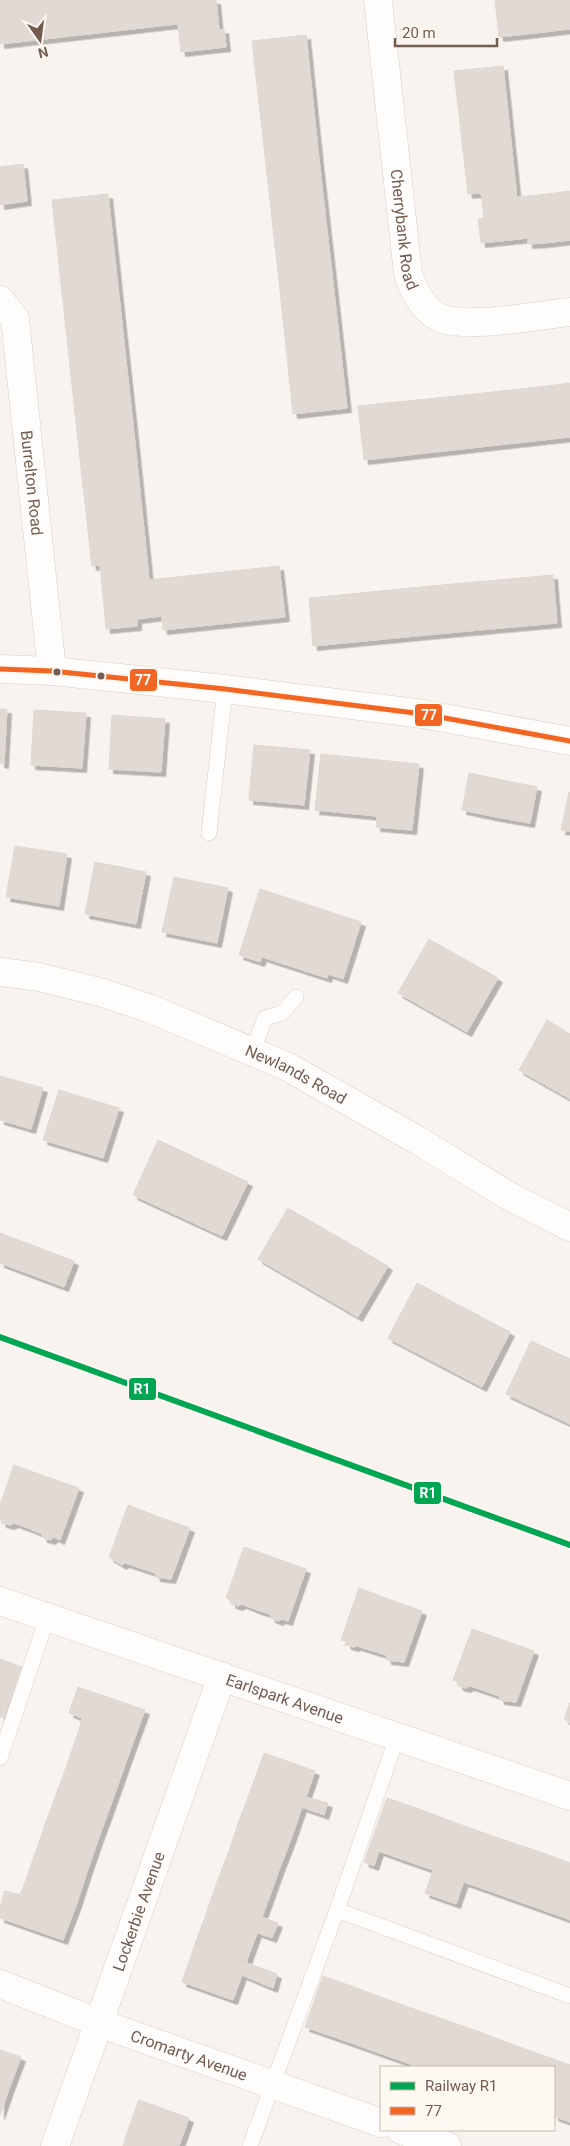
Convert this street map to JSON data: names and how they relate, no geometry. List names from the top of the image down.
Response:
{
  "streets": {
    "street": [
      "Cherrybank Road",
      "Burrelton Road",
      "Newlands Road",
      "Earlspark Avenue",
      "Lockerbie Avenue",
      "Cromarty Avenue"
    ]
  },
  "crossings": [
    ["Earlspark Avenue", "Lockerbie Avenue"],
    ["Lockerbie Avenue", "Cromarty Avenue"]
  ],
  "lines": ["transit line 77", "rail line R1"],
  "legend": ["Railway R1", "77"],
  "scale_bar": "20 m",
  "north": "bottom"
}
